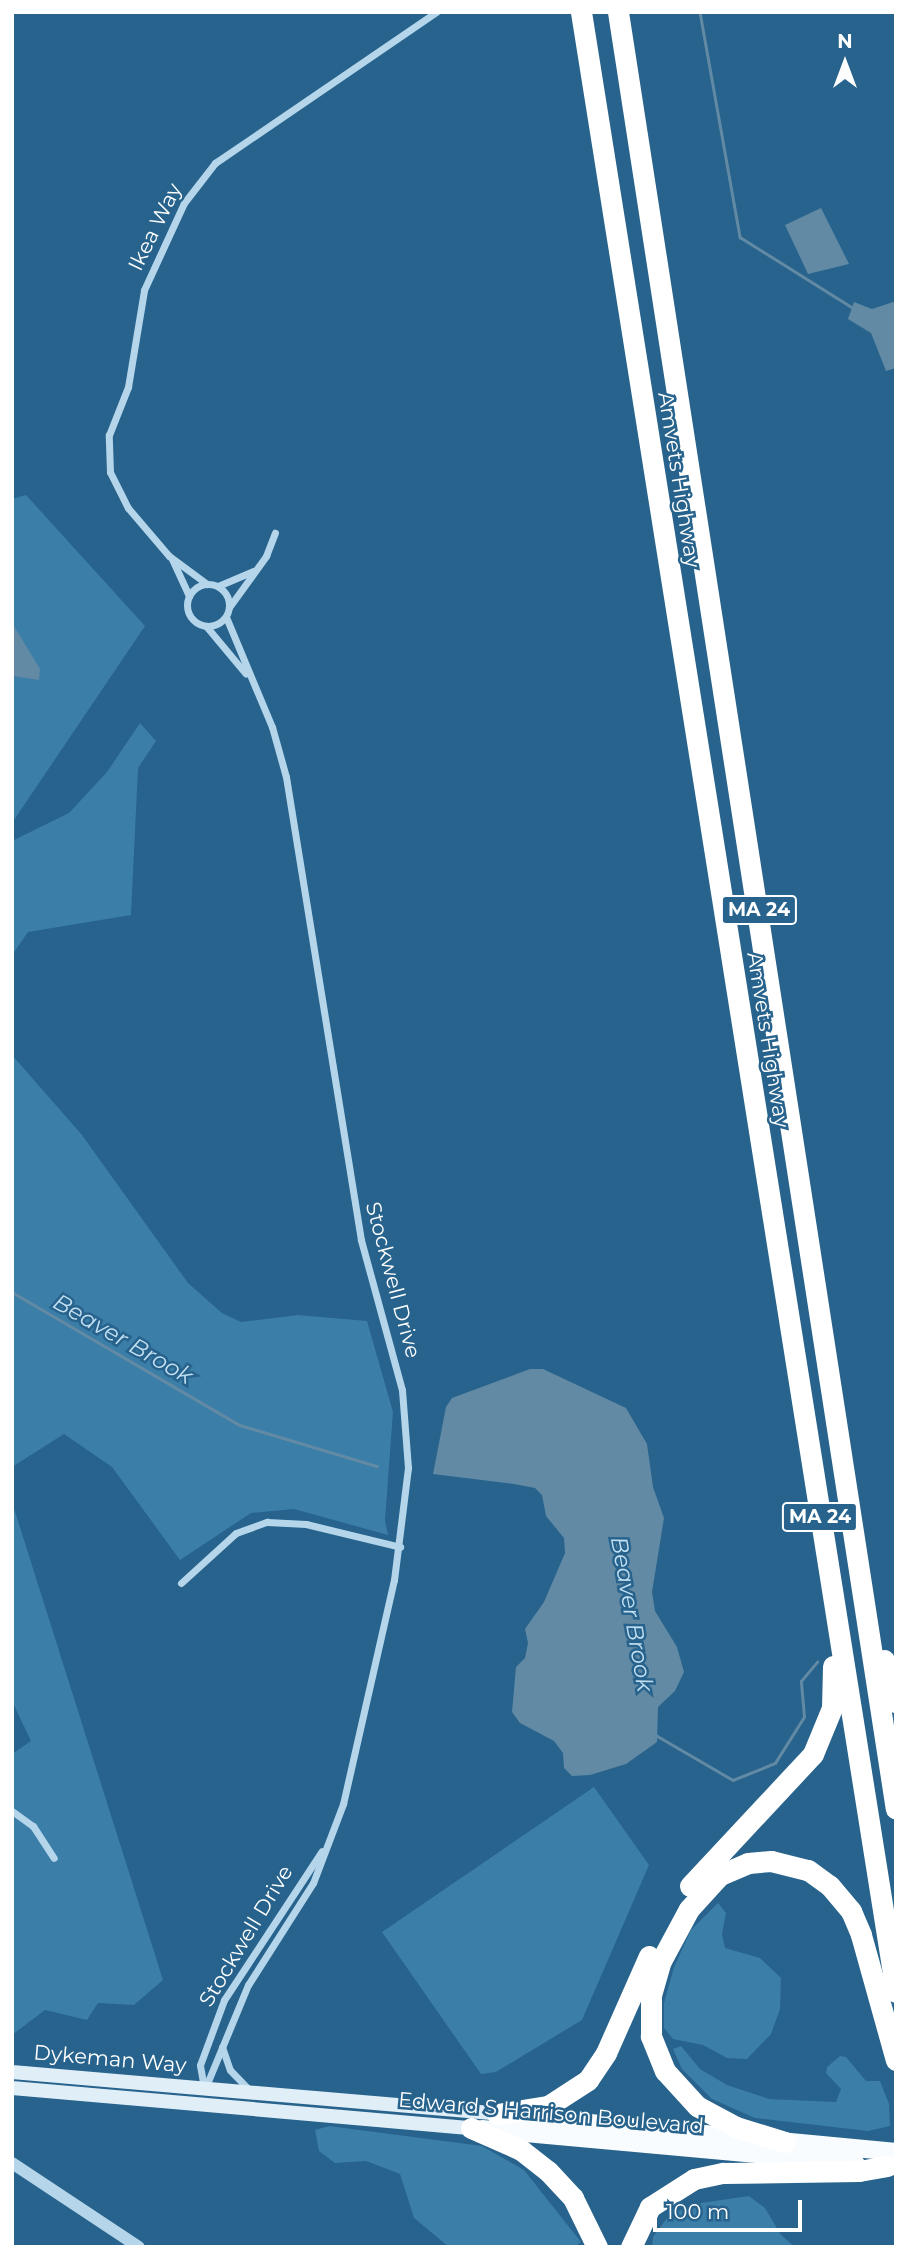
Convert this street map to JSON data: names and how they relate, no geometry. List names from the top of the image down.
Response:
{
  "streets": {
    "highway": ["Amvets Highway", "MA 24"],
    "main road": ["Dykeman Way", "Edward S Harrison Boulevard"],
    "street": ["Ikea Way", "Stockwell Drive"]
  },
  "crossings": [
    ["Ikea Way", "Stockwell Drive"],
    ["Stockwell Drive", "Dykeman Way"],
    ["Stockwell Drive", "Edward S Harrison Boulevard"],
    ["Dykeman Way", "Edward S Harrison Boulevard"]
  ],
  "water": ["Beaver Brook"],
  "scale_bar": "100 m",
  "north": "top"
}
